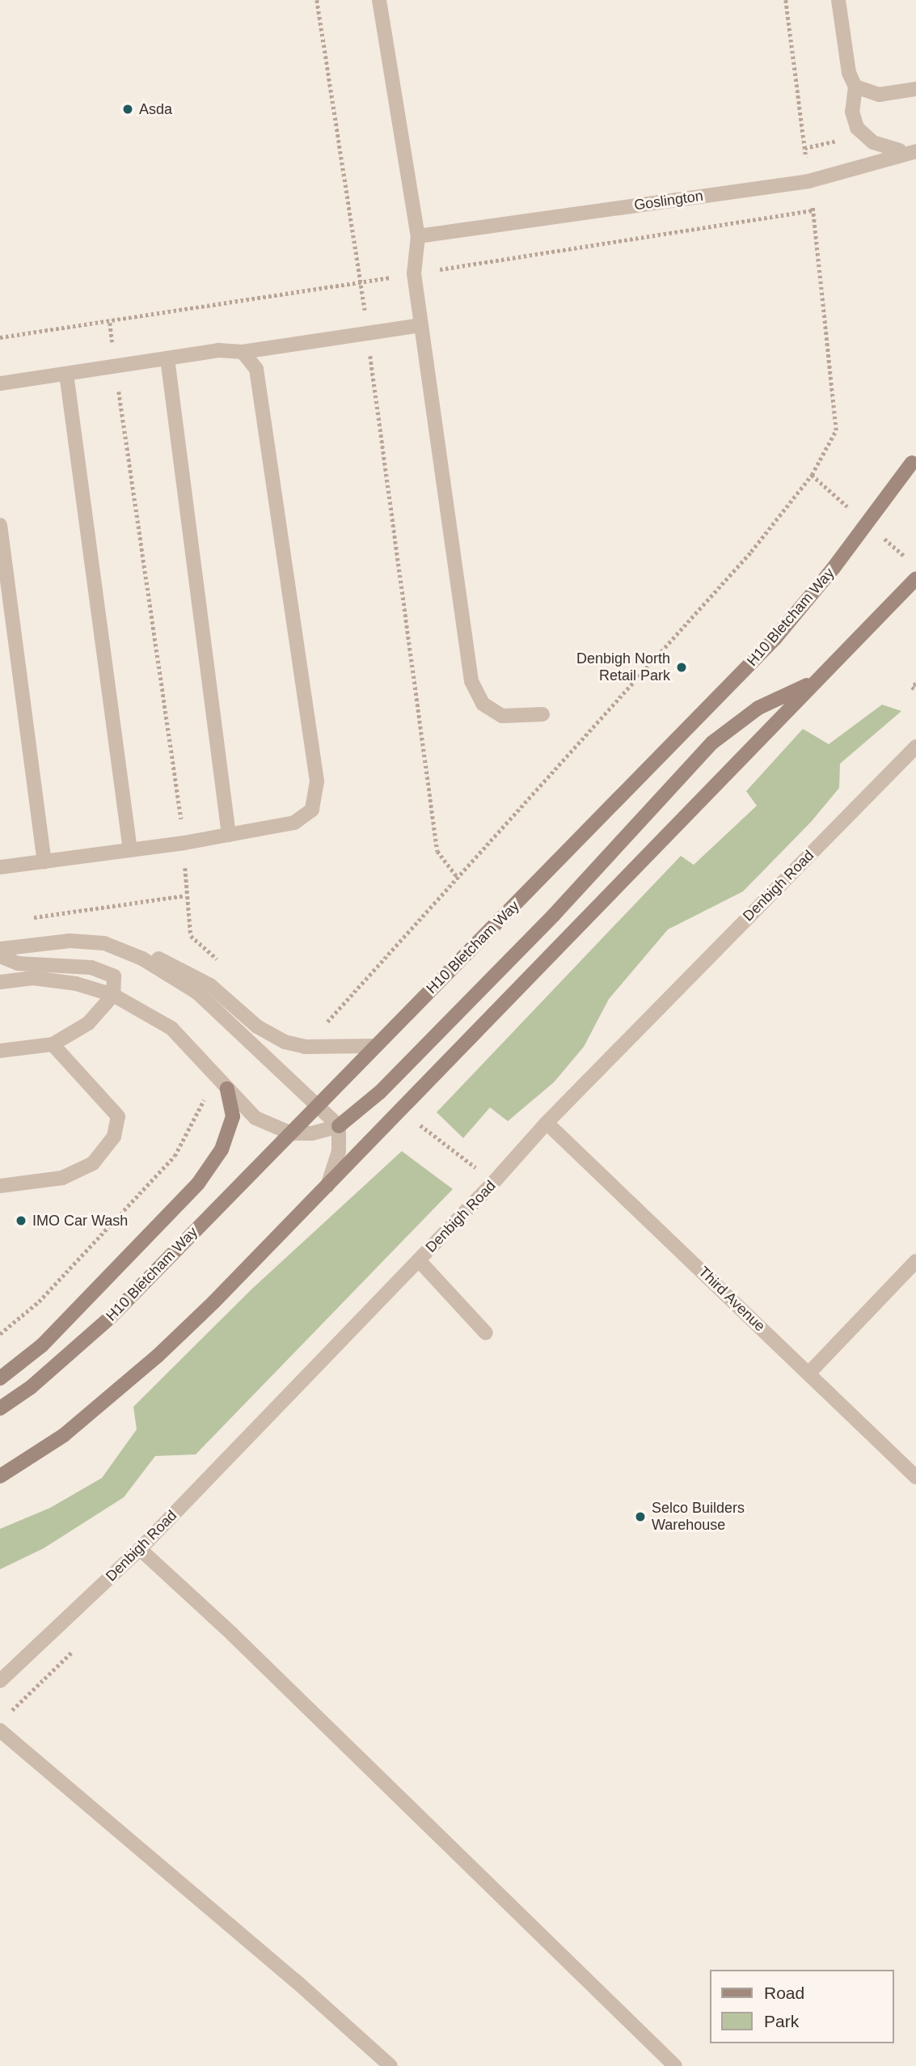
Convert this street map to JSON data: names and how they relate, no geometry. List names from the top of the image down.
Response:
{
  "streets": {
    "street": [
      "Goslington",
      "H10 Bletcham Way",
      "Denbigh Road",
      "Third Avenue"
    ]
  },
  "crossings": [
    ["Denbigh Road", "Third Avenue"]
  ],
  "places": [
    "Asda",
    "Denbigh North Retail Park",
    "IMO Car Wash",
    "Selco Builders Warehouse"
  ],
  "legend": ["Road", "Park"]
}
